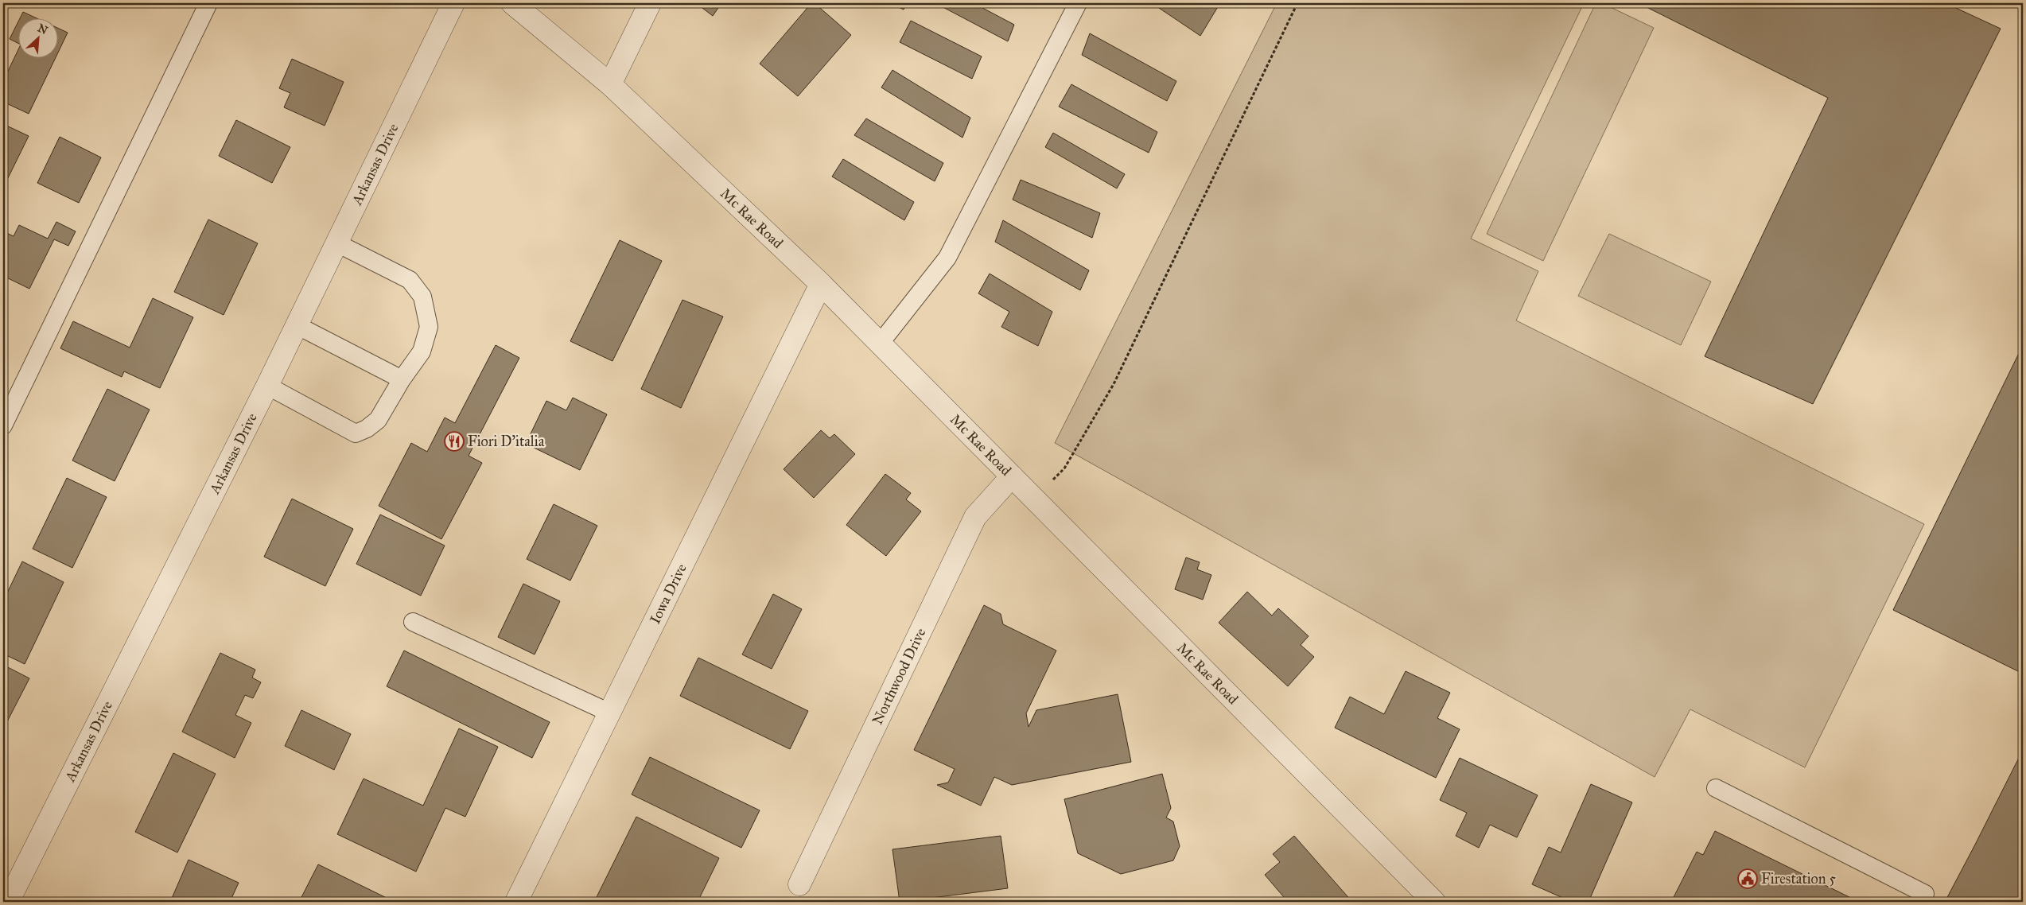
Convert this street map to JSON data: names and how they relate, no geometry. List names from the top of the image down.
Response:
{
  "streets": {
    "street": [
      "Arkansas Drive",
      "Mc Rae Road",
      "Iowa Drive",
      "Northwood Drive"
    ]
  },
  "crossings": [
    ["Mc Rae Road", "Iowa Drive"],
    ["Mc Rae Road", "Northwood Drive"]
  ],
  "places": {
    "restaurant": ["Fiori D'italia"],
    "public building": ["Firestation 5"]
  },
  "north": "top right"
}
